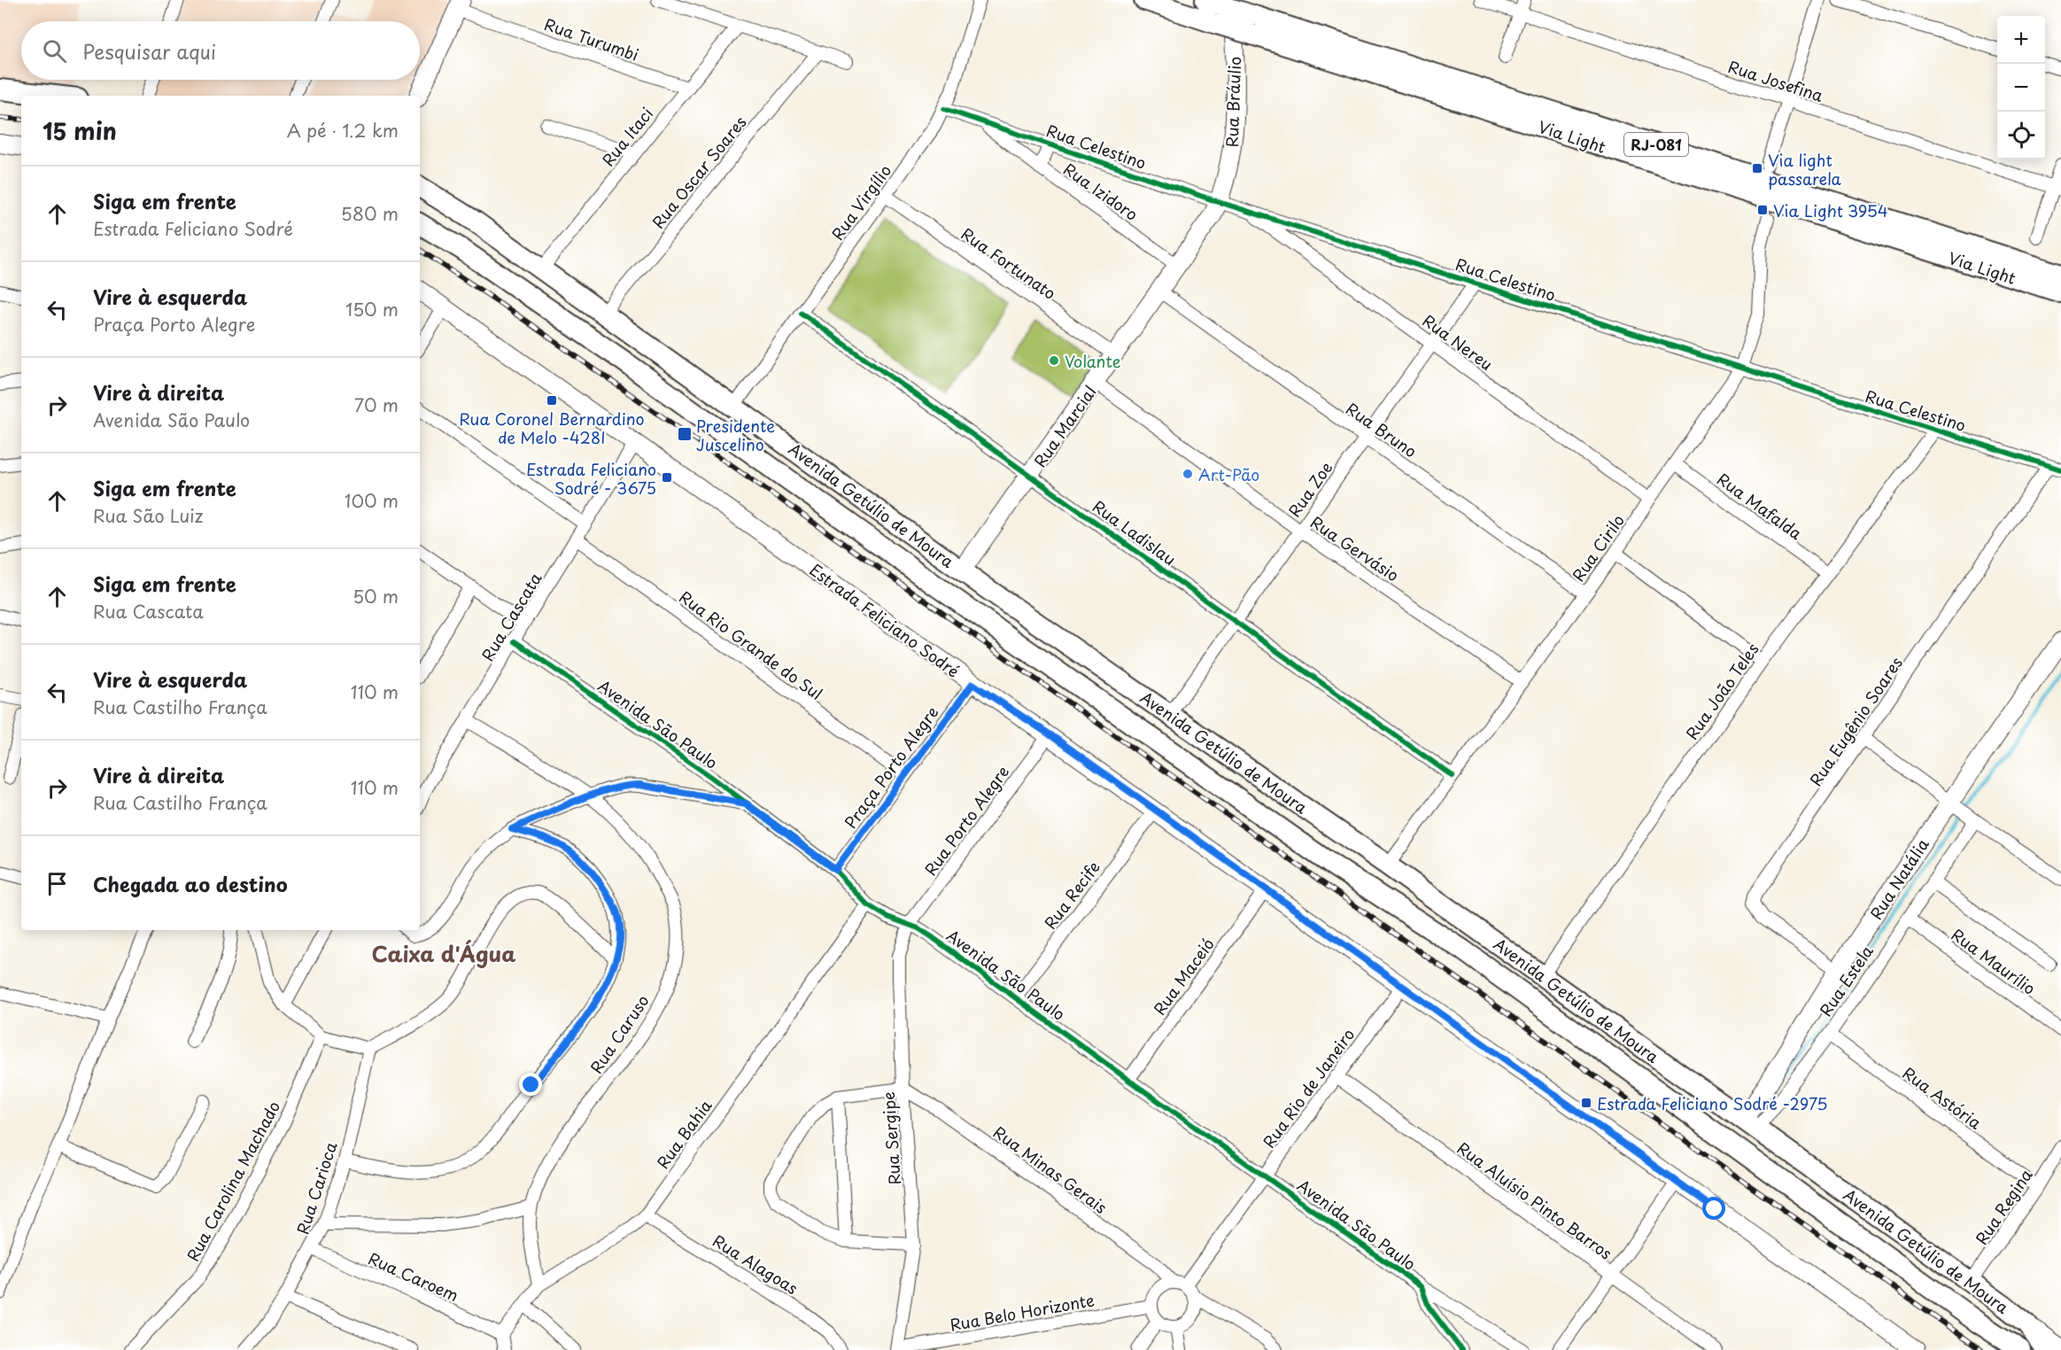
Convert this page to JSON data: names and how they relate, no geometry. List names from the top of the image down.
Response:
{
  "streets": {
    "main road": [
      "Rua Bráulio",
      "Via Light",
      "RJ-081",
      "Rua Marcial",
      "Avenida Getúlio de Moura",
      "Estrada Feliciano Sodré",
      "Rua Natália"
    ],
    "street": [
      "Rua Turumbi",
      "Rua Josefina",
      "Rua Itaci",
      "Rua Celestino",
      "Rua Oscar Soares",
      "Rua Izidoro",
      "Rua Virgílio",
      "Rua Fortunato",
      "Rua Nereu",
      "Rua Bruno",
      "Rua Zoe",
      "Rua Mafalda",
      "Rua Ladislau",
      "Rua Cirilo",
      "Rua Gervásio",
      "Rua Cascata",
      "Rua Rio Grande do Sul",
      "Rua João Teles",
      "Rua Eugênio Soares",
      "Avenida São Paulo",
      "Praça Porto Alegre",
      "Rua Porto Alegre",
      "Rua Recife",
      "Rua Maurílio",
      "Rua Maceió",
      "Rua Estela",
      "Rua Caruso",
      "Rua Rio de Janeiro",
      "Rua Astória",
      "Rua Bahia",
      "Rua Sergipe",
      "Rua Minas Gerais",
      "Rua Carolina Machado",
      "Rua Carioca",
      "Rua Aluísio Pinto Barros",
      "Rua Regina",
      "Rua Alagoas",
      "Rua Caroem",
      "Rua Belo Horizonte"
    ]
  },
  "crossings": [
    ["Rua Turumbi", "Rua Itaci"],
    ["Rua Bráulio", "Via Light"],
    ["Rua Bráulio", "Rua Celestino"],
    ["Rua Bráulio", "Rua Marcial"],
    ["Rua Itaci", "Avenida Getúlio de Moura"],
    ["Rua Celestino", "Rua Izidoro"],
    ["Rua Celestino", "Rua Virgílio"],
    ["Rua Celestino", "Rua Nereu"],
    ["Rua Celestino", "Rua Marcial"],
    ["Rua Celestino", "Rua Zoe"],
    ["Rua Celestino", "Rua Cirilo"],
    ["Rua Celestino", "Rua João Teles"],
    ["Rua Celestino", "Rua Eugênio Soares"],
    ["Rua Oscar Soares", "Avenida Getúlio de Moura"],
    ["Rua Izidoro", "Rua Marcial"],
    ["Rua Virgílio", "Rua Fortunato"],
    ["Rua Virgílio", "Avenida Getúlio de Moura"],
    ["Rua Virgílio", "Rua Ladislau"],
    ["Rua Fortunato", "Rua Marcial"],
    ["Rua Nereu", "Rua Zoe"],
    ["Rua Nereu", "Rua Cirilo"],
    ["Rua Marcial", "Rua Bruno"],
    ["Rua Marcial", "Avenida Getúlio de Moura"],
    ["Rua Marcial", "Rua Ladislau"],
    ["Rua Marcial", "Rua Gervásio"],
    ["Rua Bruno", "Rua Zoe"],
    ["Rua Bruno", "Rua Cirilo"],
    ["Rua Zoe", "Avenida Getúlio de Moura"],
    ["Rua Zoe", "Rua Ladislau"],
    ["Rua Zoe", "Rua Gervásio"],
    ["Avenida Getúlio de Moura", "Rua Cirilo"],
    ["Avenida Getúlio de Moura", "Rua João Teles"],
    ["Avenida Getúlio de Moura", "Rua Natália"],
    ["Avenida Getúlio de Moura", "Rua Estela"],
    ["Avenida Getúlio de Moura", "Rua Regina"],
    ["Rua Mafalda", "Rua Cirilo"],
    ["Rua Mafalda", "Rua João Teles"],
    ["Rua Ladislau", "Rua Cirilo"],
    ["Rua Cirilo", "Rua Gervásio"],
    ["Rua Cascata", "Estrada Feliciano Sodré"],
    ["Rua Cascata", "Rua Rio Grande do Sul"],
    ["Rua Cascata", "Avenida São Paulo"],
    ["Rua Cascata", "Rua Caruso"],
    ["Estrada Feliciano Sodré", "Praça Porto Alegre"],
    ["Estrada Feliciano Sodré", "Rua Porto Alegre"],
    ["Estrada Feliciano Sodré", "Rua Recife"],
    ["Estrada Feliciano Sodré", "Rua Maceió"],
    ["Estrada Feliciano Sodré", "Rua Rio de Janeiro"],
    ["Rua Rio Grande do Sul", "Praça Porto Alegre"],
    ["Rua Eugênio Soares", "Rua Natália"],
    ["Avenida São Paulo", "Praça Porto Alegre"],
    ["Avenida São Paulo", "Rua Porto Alegre"],
    ["Avenida São Paulo", "Rua Recife"],
    ["Avenida São Paulo", "Rua Maceió"],
    ["Avenida São Paulo", "Rua Rio de Janeiro"],
    ["Avenida São Paulo", "Rua Bahia"],
    ["Avenida São Paulo", "Rua Sergipe"],
    ["Rua Porto Alegre", "Rua Sergipe"],
    ["Rua Natália", "Rua Estela"],
    ["Rua Maurílio", "Rua Estela"],
    ["Rua Estela", "Rua Astória"],
    ["Rua Caruso", "Rua Bahia"],
    ["Rua Rio de Janeiro", "Rua Minas Gerais"],
    ["Rua Rio de Janeiro", "Rua Aluísio Pinto Barros"],
    ["Rua Rio de Janeiro", "Rua Belo Horizonte"],
    ["Rua Astória", "Rua Regina"],
    ["Rua Bahia", "Rua Alagoas"],
    ["Rua Bahia", "Rua Caroem"],
    ["Rua Sergipe", "Rua Minas Gerais"],
    ["Rua Sergipe", "Rua Belo Horizonte"],
    ["Rua Minas Gerais", "Rua Belo Horizonte"],
    ["Rua Carioca", "Rua Caroem"]
  ],
  "districts": ["Caixa d'Água"],
  "places": {
    "transit": [
      "Via light passarela",
      "Via Light 3954",
      "Rua Coronel Bernardino de Melo -428I",
      "Presidente Juscelino",
      "Estrada Feliciano Sodré - 3675",
      "Estrada Feliciano Sodré -2975"
    ],
    "other": ["Volante", "Art-Pão"]
  },
  "page": {
    "map_buttons": ["+", "−"],
    "search": "Pesquisar aqui",
    "heading": ["15 min", "A pé · 1.2 km"],
    "list": [
      ["Siga em frente", "Estrada Feliciano Sodré", "580 m"],
      ["Vire à esquerda", "Praça Porto Alegre", "150 m"],
      ["Vire à direita", "Avenida São Paulo", "70 m"],
      ["Siga em frente", "Rua São Luiz", "100 m"],
      ["Siga em frente", "Rua Cascata", "50 m"],
      ["Vire à esquerda", "Rua Castilho França", "110 m"],
      ["Vire à direita", "Rua Castilho França", "110 m"],
      "Chegada ao destino"
    ]
  }
}
